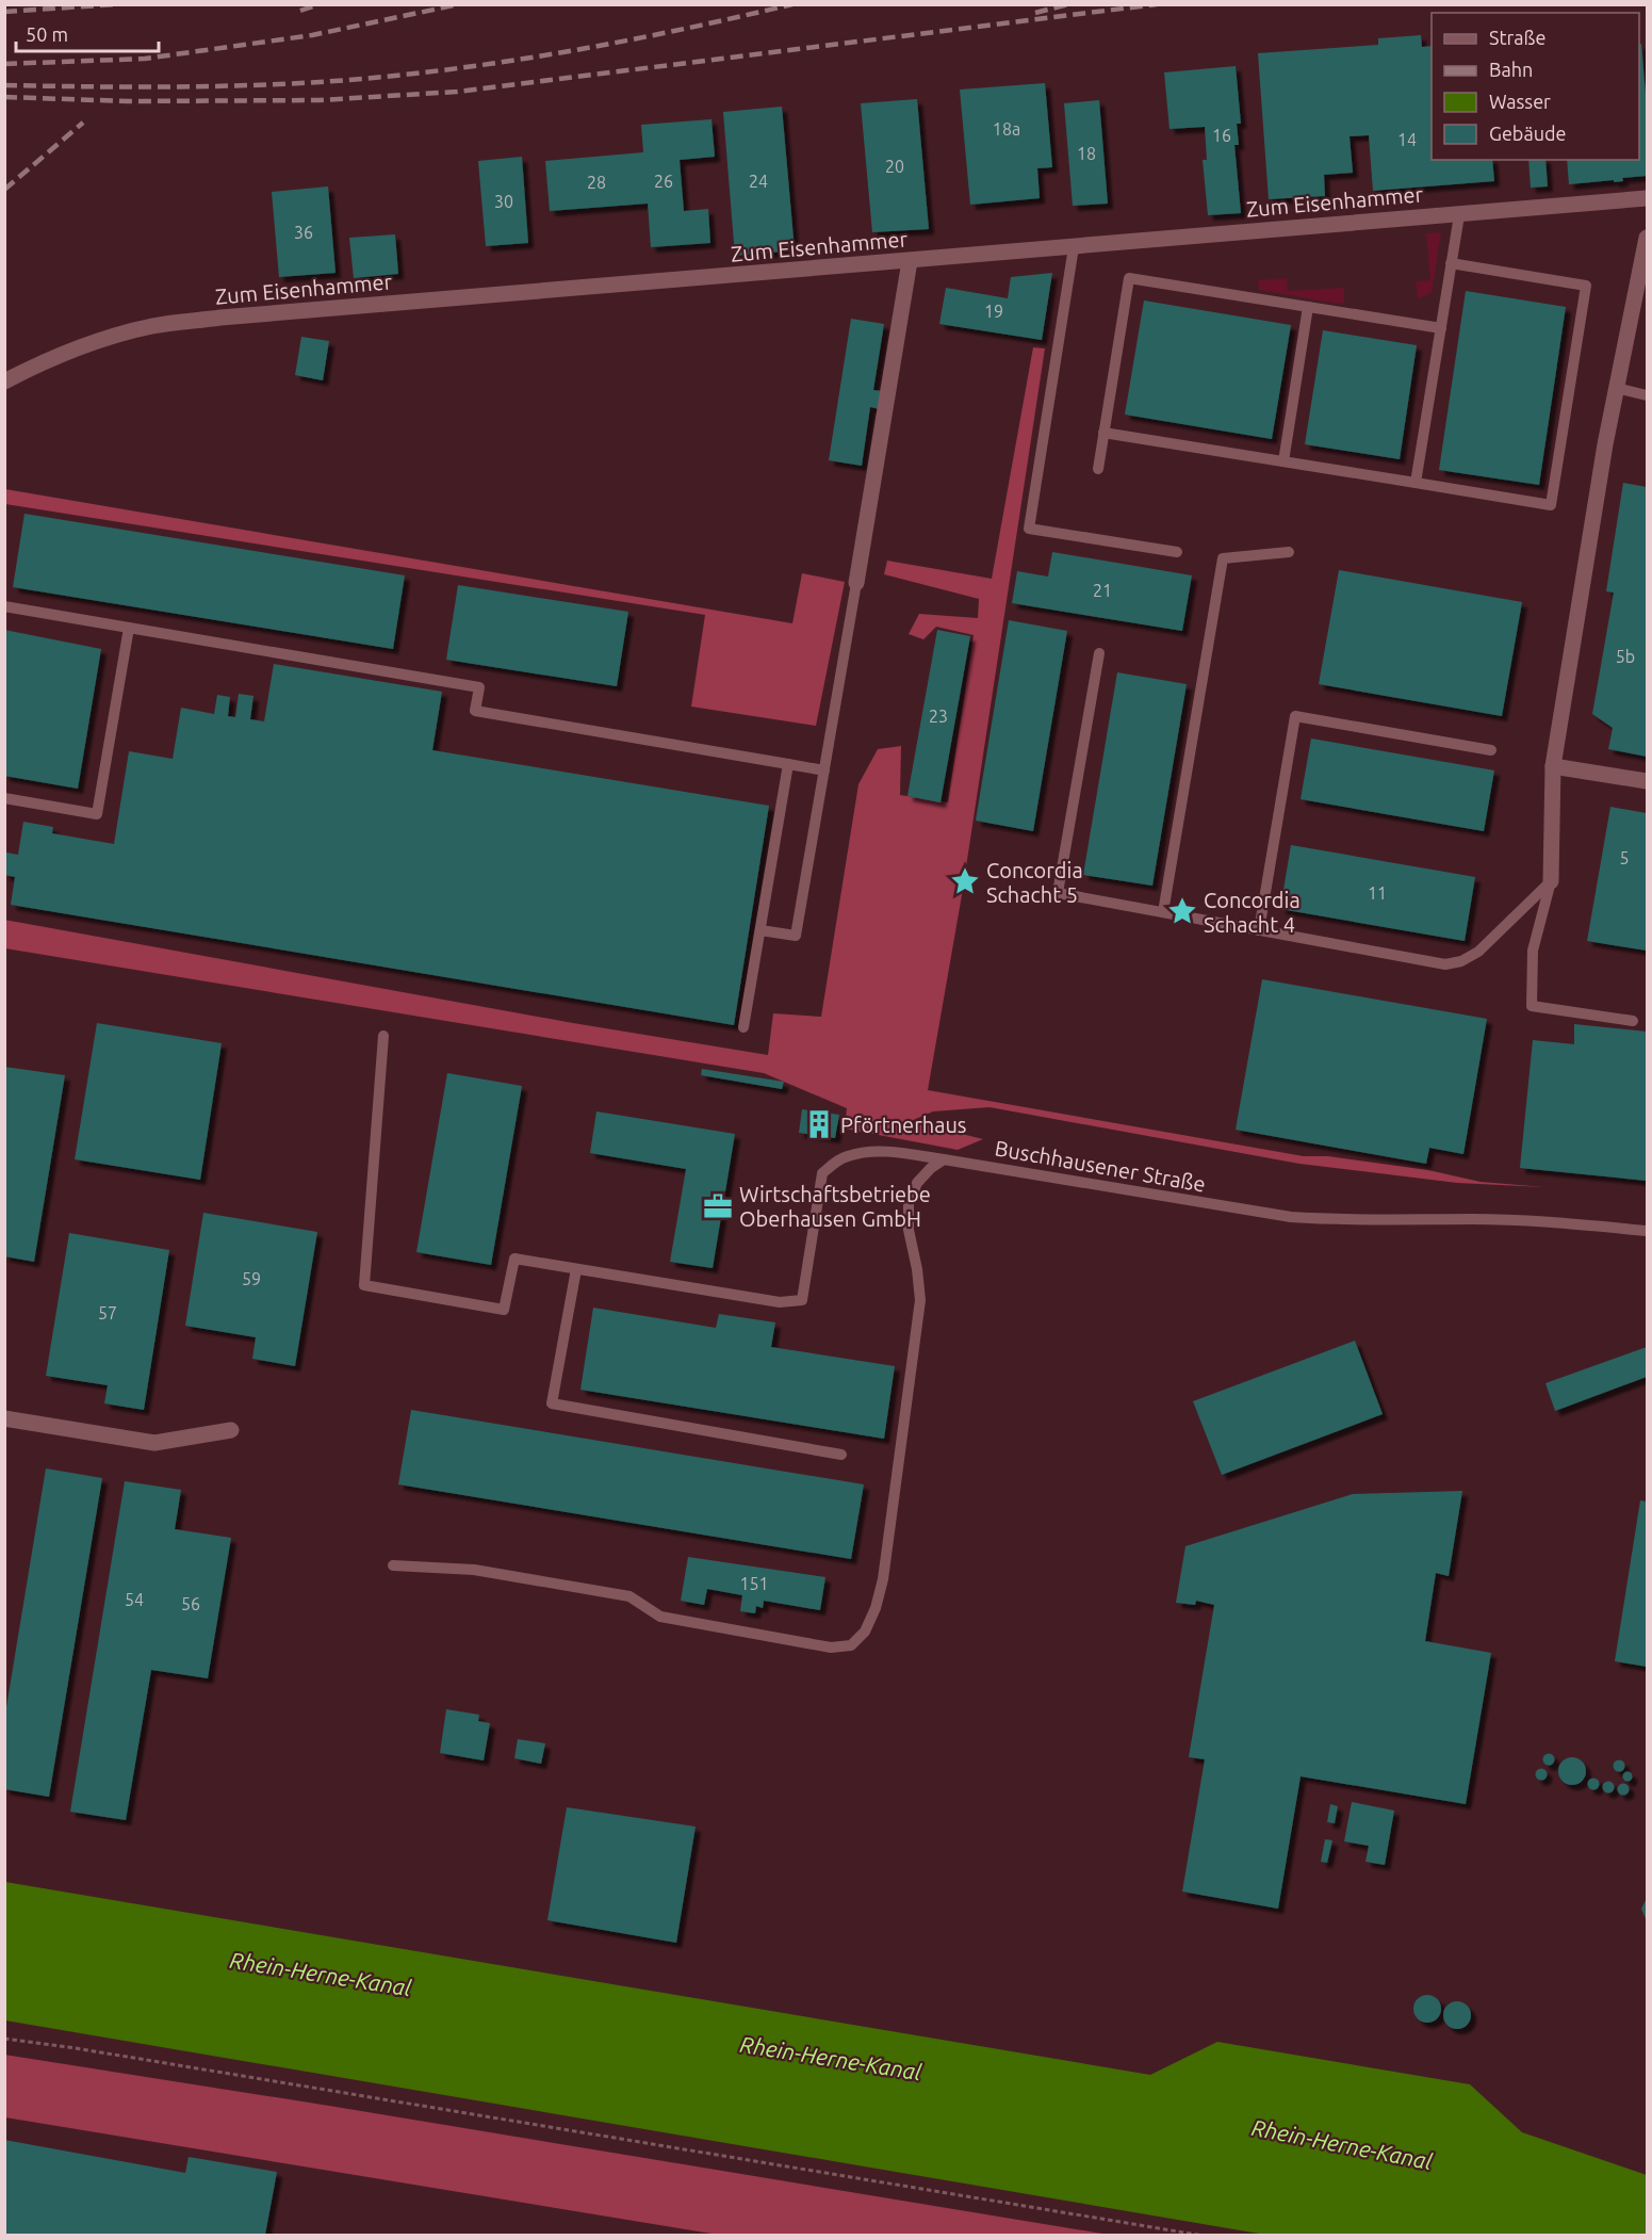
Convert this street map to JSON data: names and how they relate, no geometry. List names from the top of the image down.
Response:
{
  "streets": {
    "street": ["Zum Eisenhammer"],
    "lane": ["Buschhausener Straße"]
  },
  "water": ["Rhein-Herne-Kanal"],
  "places": {
    "place": ["Concordia Schacht 5", "Concordia Schacht 4"],
    "building": ["Pförtnerhaus"],
    "office": ["Wirtschaftsbetriebe Oberhausen GmbH"]
  },
  "house_numbers": [
    "18a",
    "16",
    "14",
    "18",
    "20",
    "26",
    "24",
    "28",
    "30",
    "36",
    "19",
    "21",
    "5b",
    "23",
    "5",
    "11",
    "59",
    "57",
    "151",
    "54",
    "56"
  ],
  "legend": [
    "Straße",
    "Bahn",
    "Wasser",
    "Gebäude"
  ],
  "scale_bar": "50 m"
}
